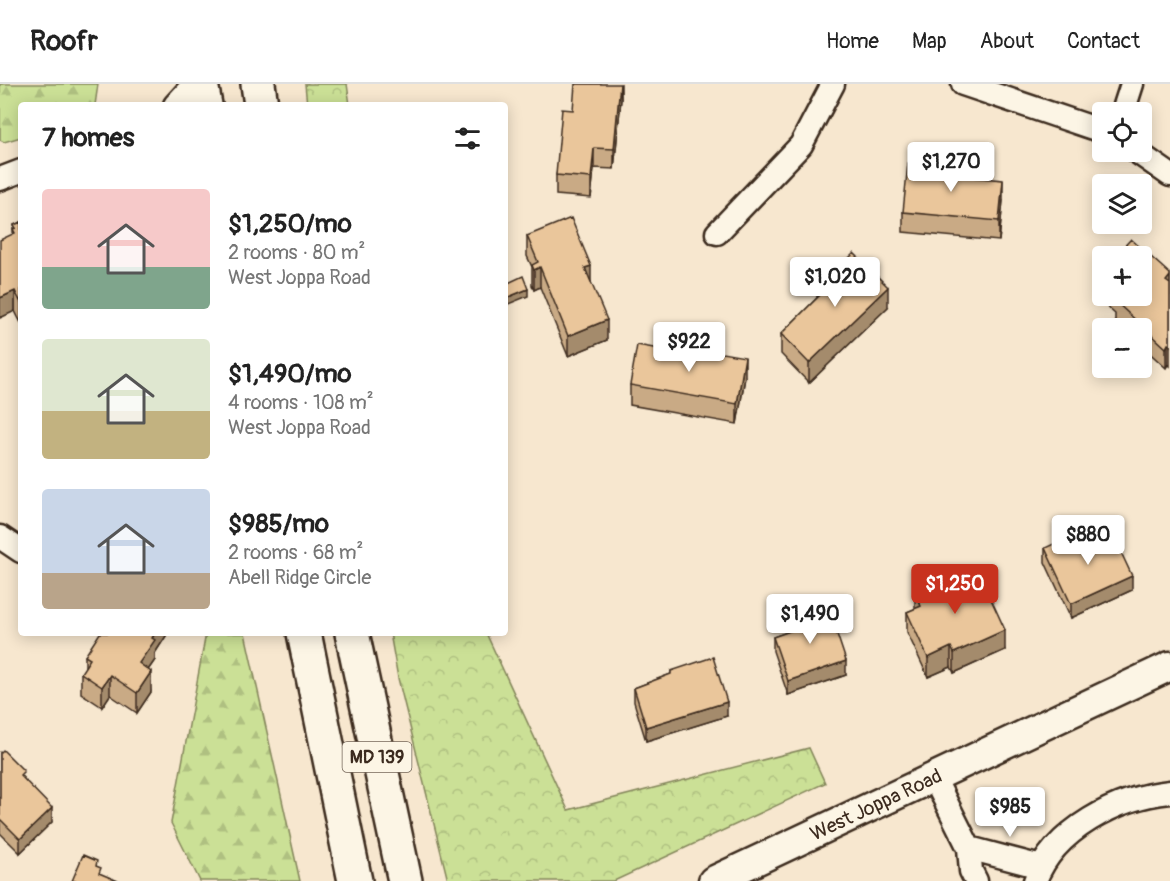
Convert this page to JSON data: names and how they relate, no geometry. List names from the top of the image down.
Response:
{
  "streets": {
    "main road": ["MD 139"],
    "street": ["West Joppa Road"]
  },
  "page": {
    "header": "Roofr",
    "nav": [
      "Home",
      "Map",
      "About",
      "Contact"
    ],
    "map_buttons": ["+", "−"],
    "heading": "7 homes",
    "price": [
      "$1,270",
      "$1,020",
      "$922",
      "$880",
      "$1,250",
      "$1,490",
      "$985"
    ],
    "list": [
      {
        "name": "$1,250/mo",
        "note": "2 rooms · 80 m² · West Joppa Road"
      },
      {
        "name": "$1,490/mo",
        "note": "4 rooms · 108 m² · West Joppa Road"
      },
      {
        "name": "$985/mo",
        "note": "2 rooms · 68 m² · Abell Ridge Circle"
      }
    ]
  }
}
